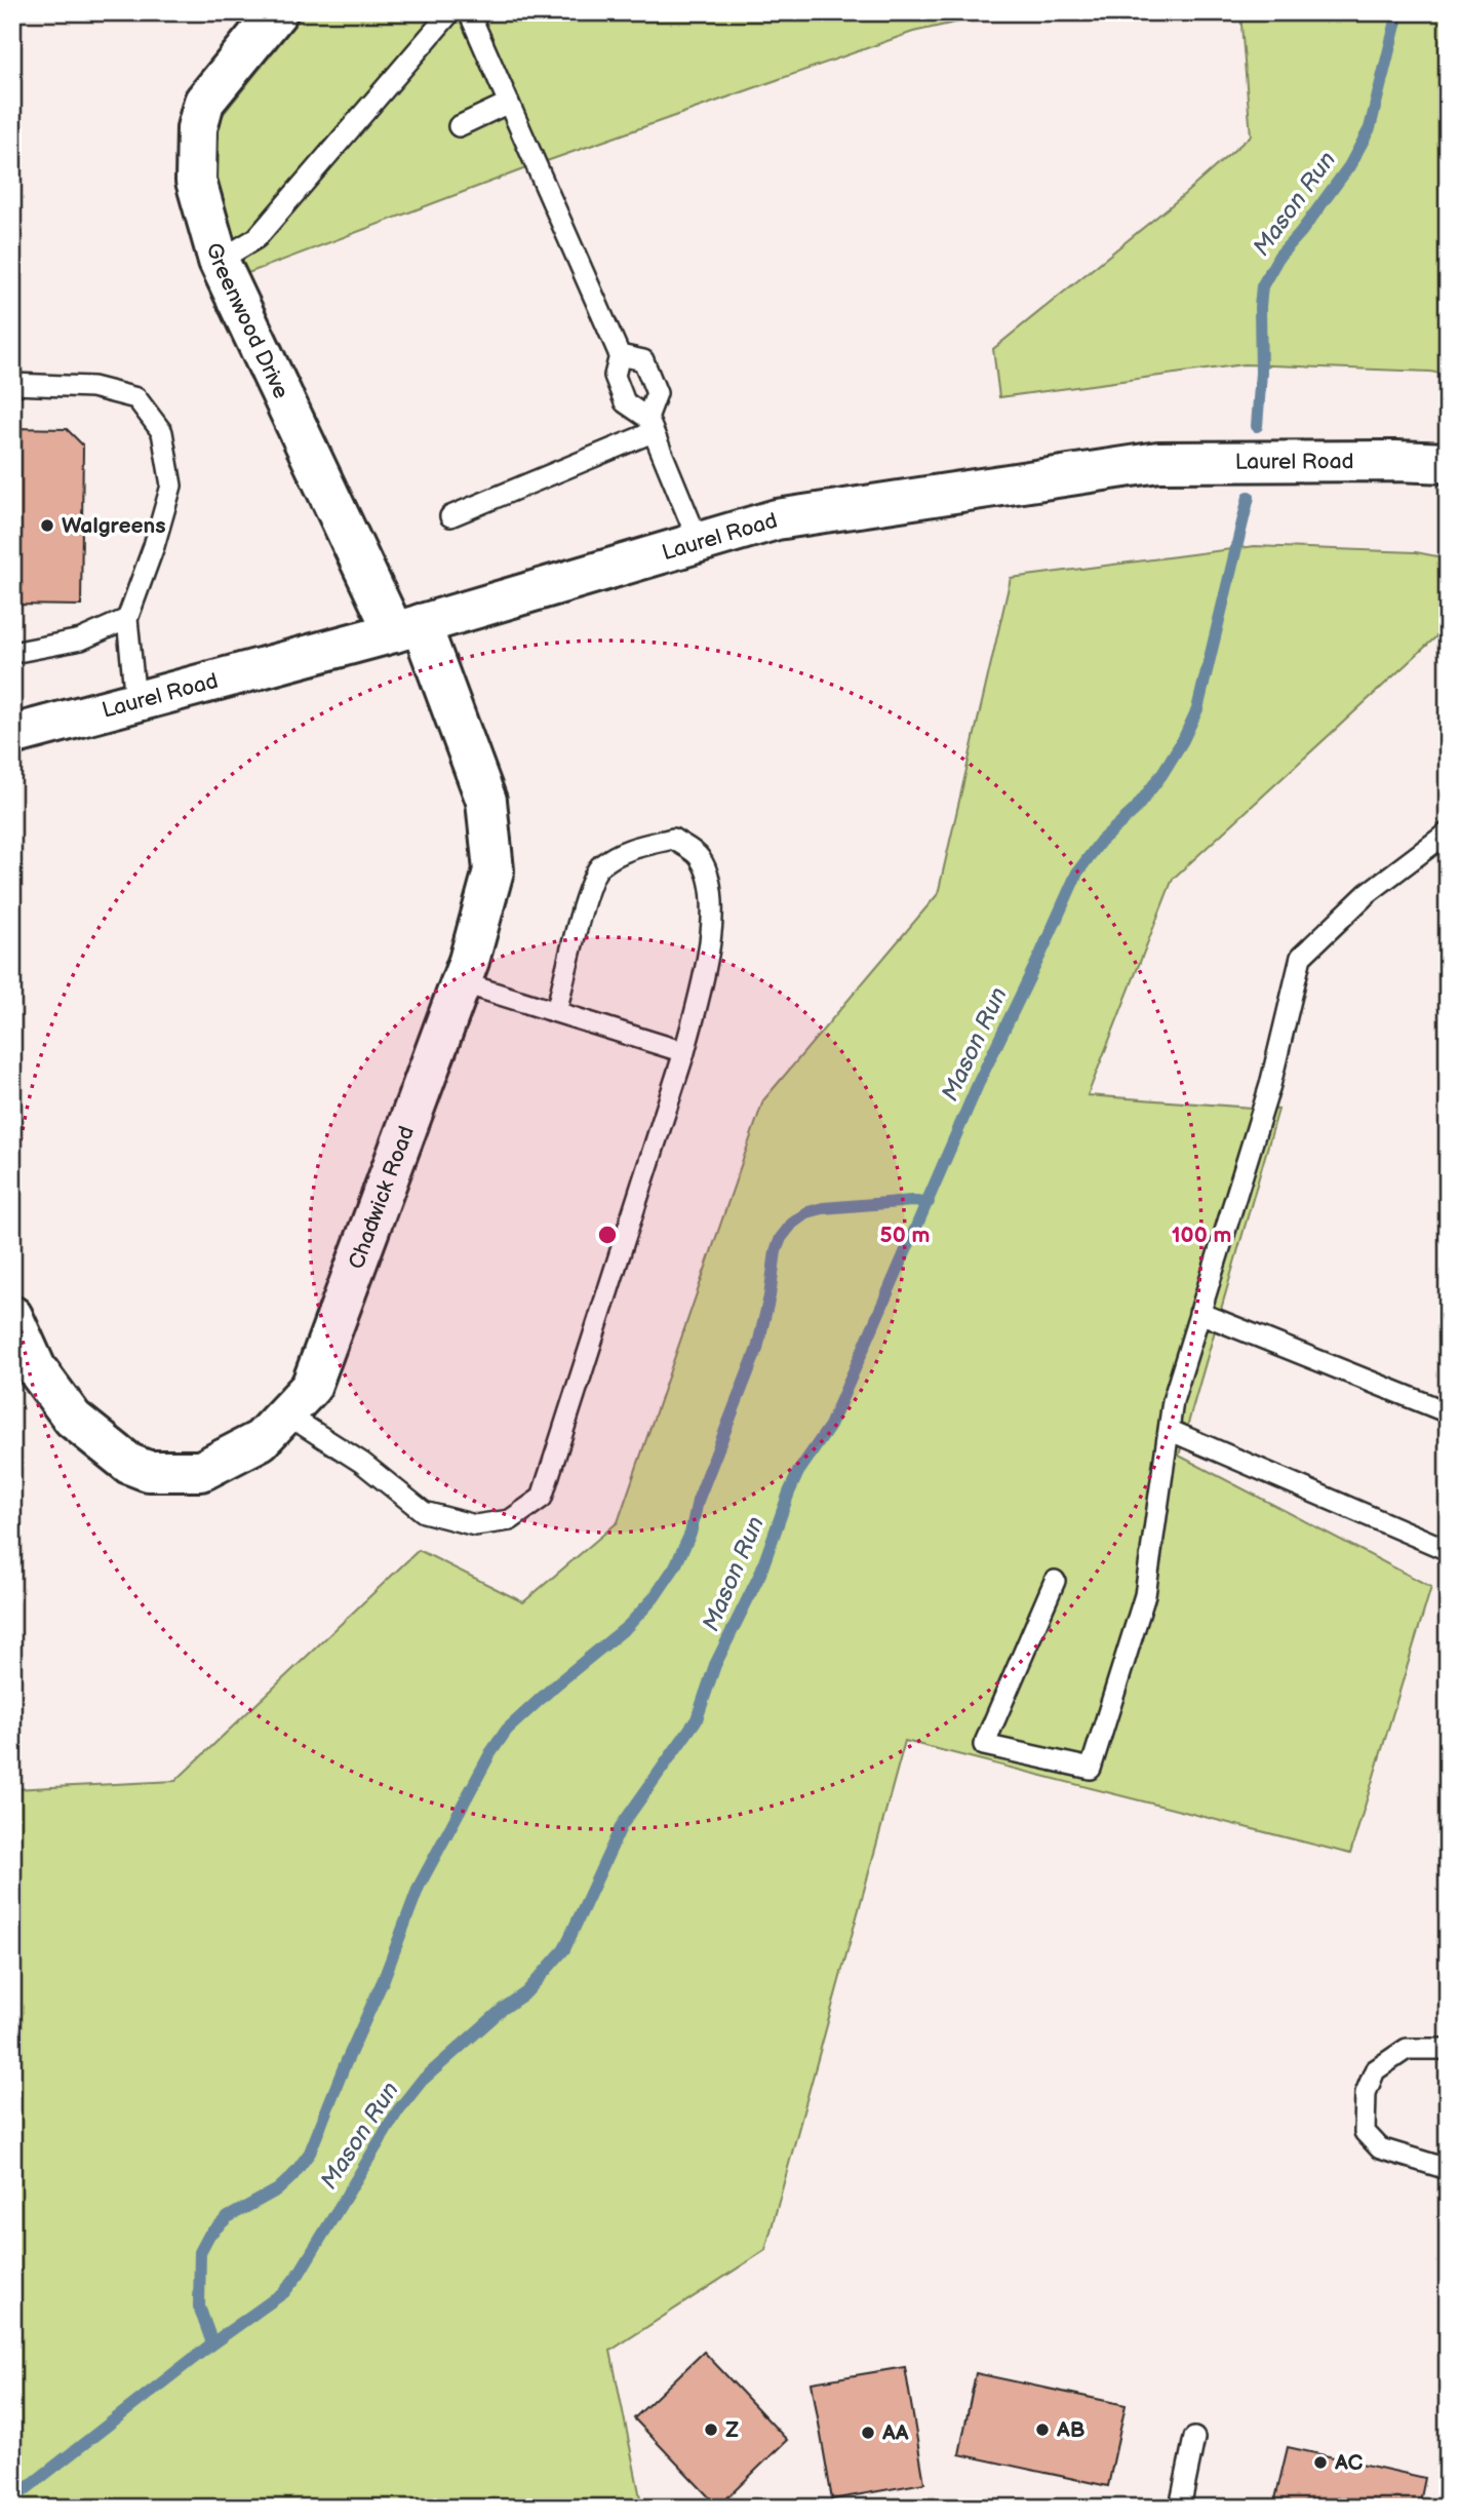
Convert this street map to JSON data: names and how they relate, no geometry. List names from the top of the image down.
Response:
{
  "streets": {
    "street": ["Greenwood Drive", "Laurel Road", "Chadwick Road"]
  },
  "crossings": [
    ["Greenwood Drive", "Laurel Road"],
    ["Greenwood Drive", "Chadwick Road"],
    ["Laurel Road", "Chadwick Road"]
  ],
  "water": ["Mason Run"],
  "places": [
    "Walgreens",
    "Z",
    "AB",
    "AA",
    "AC"
  ],
  "rings": ["50 m", "100 m"]
}
